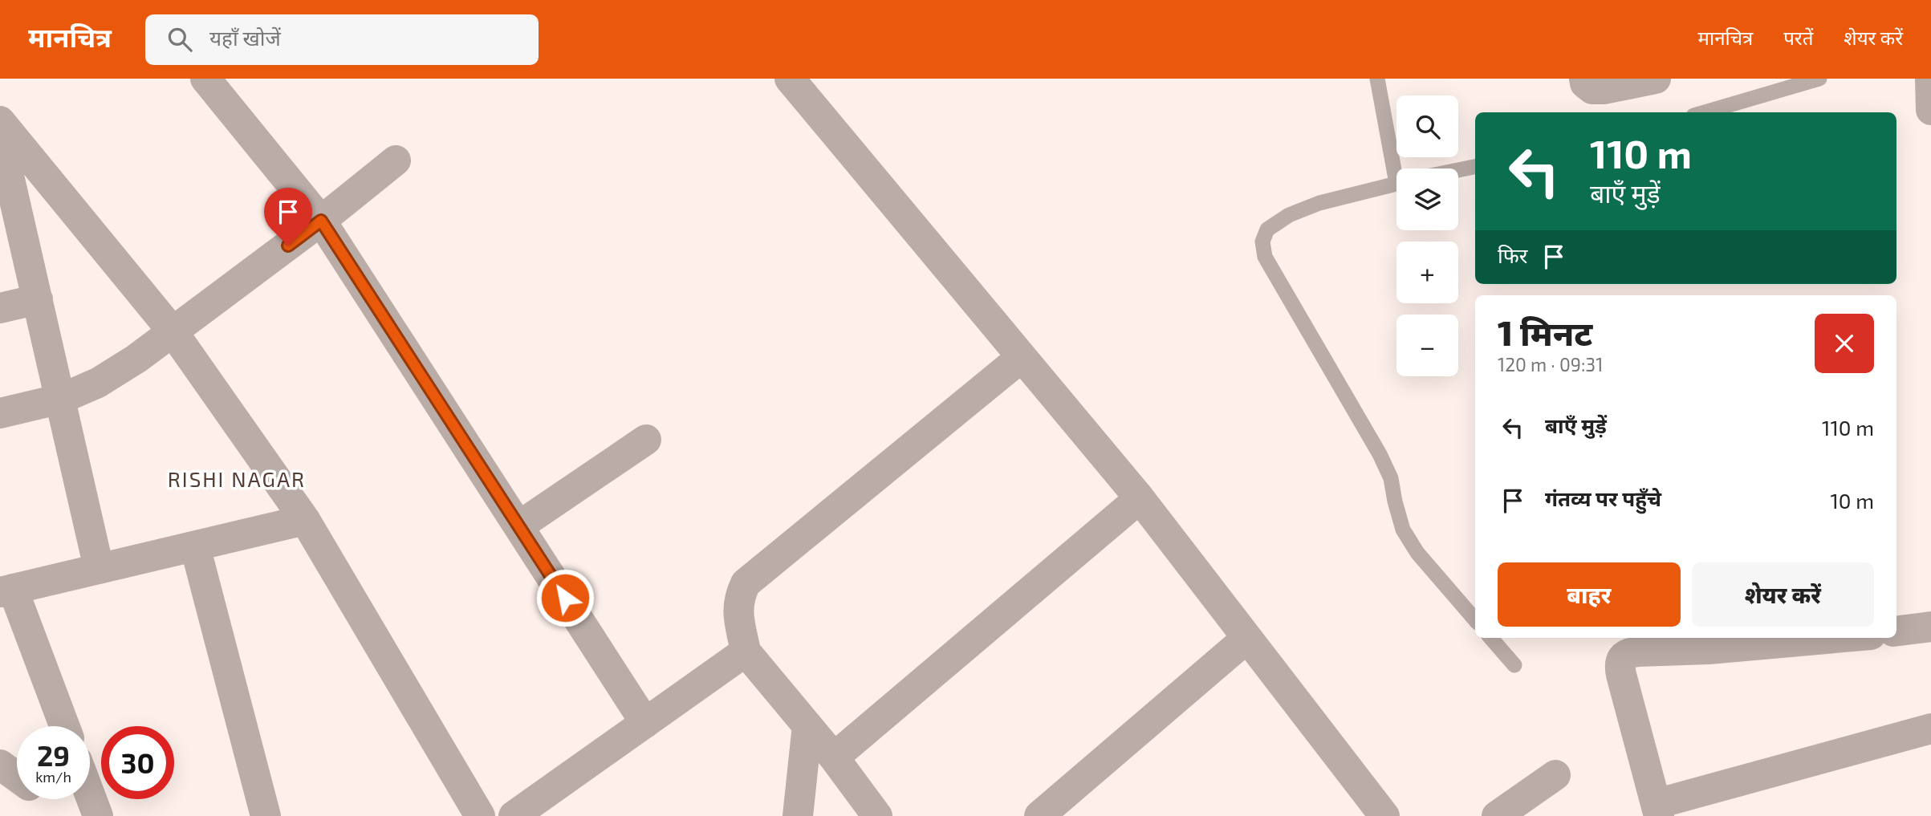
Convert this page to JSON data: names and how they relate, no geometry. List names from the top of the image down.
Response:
{
  "districts": ["RISHI NAGAR"],
  "page": {
    "header": "मानचित्र",
    "search": "यहाँ खोजें",
    "nav": ["मानचित्र", "परतें", "शेयर करें"],
    "map_buttons": ["+", "−"],
    "turn": ["110 m", "बाएँ मुड़ें"],
    "then": "फिर",
    "heading": ["1 मिनट", "120 m · 09:31"],
    "list": [
      {
        "name": "बाएँ मुड़ें",
        "value": "110 m"
      },
      {
        "name": "गंतव्य पर पहुँचे",
        "value": "10 m"
      }
    ],
    "buttons": ["बाहर", "शेयर करें"],
    "speed": "29 km/h",
    "limit": "30"
  }
}
